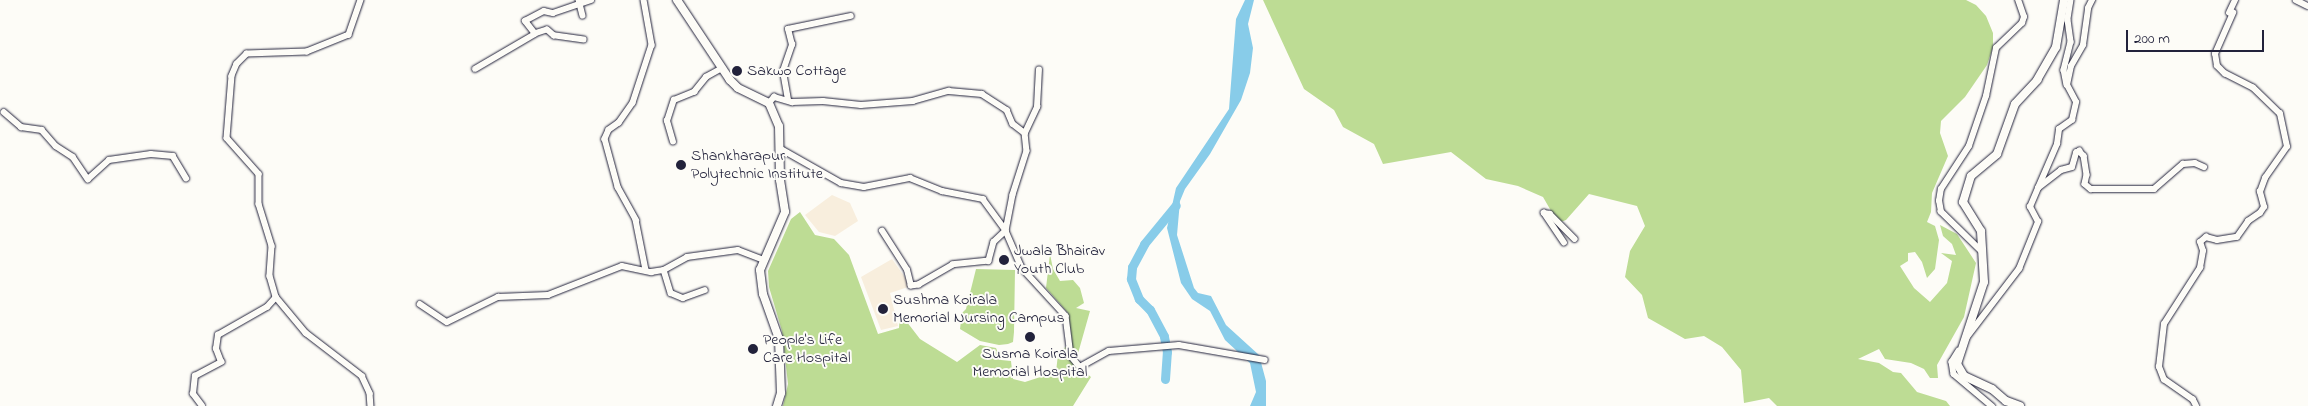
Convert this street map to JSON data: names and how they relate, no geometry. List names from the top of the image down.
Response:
{
  "places": [
    "Sakwo Cottage",
    "Shankharapur Polytechnic Institute",
    "Jwala Bhairav Youth Club",
    "Sushma Koirala Memorial Nursing Campus",
    "Susma Koirala Memorial Hospital",
    "People's Life Care Hospital"
  ],
  "scale_bar": "200 m"
}
